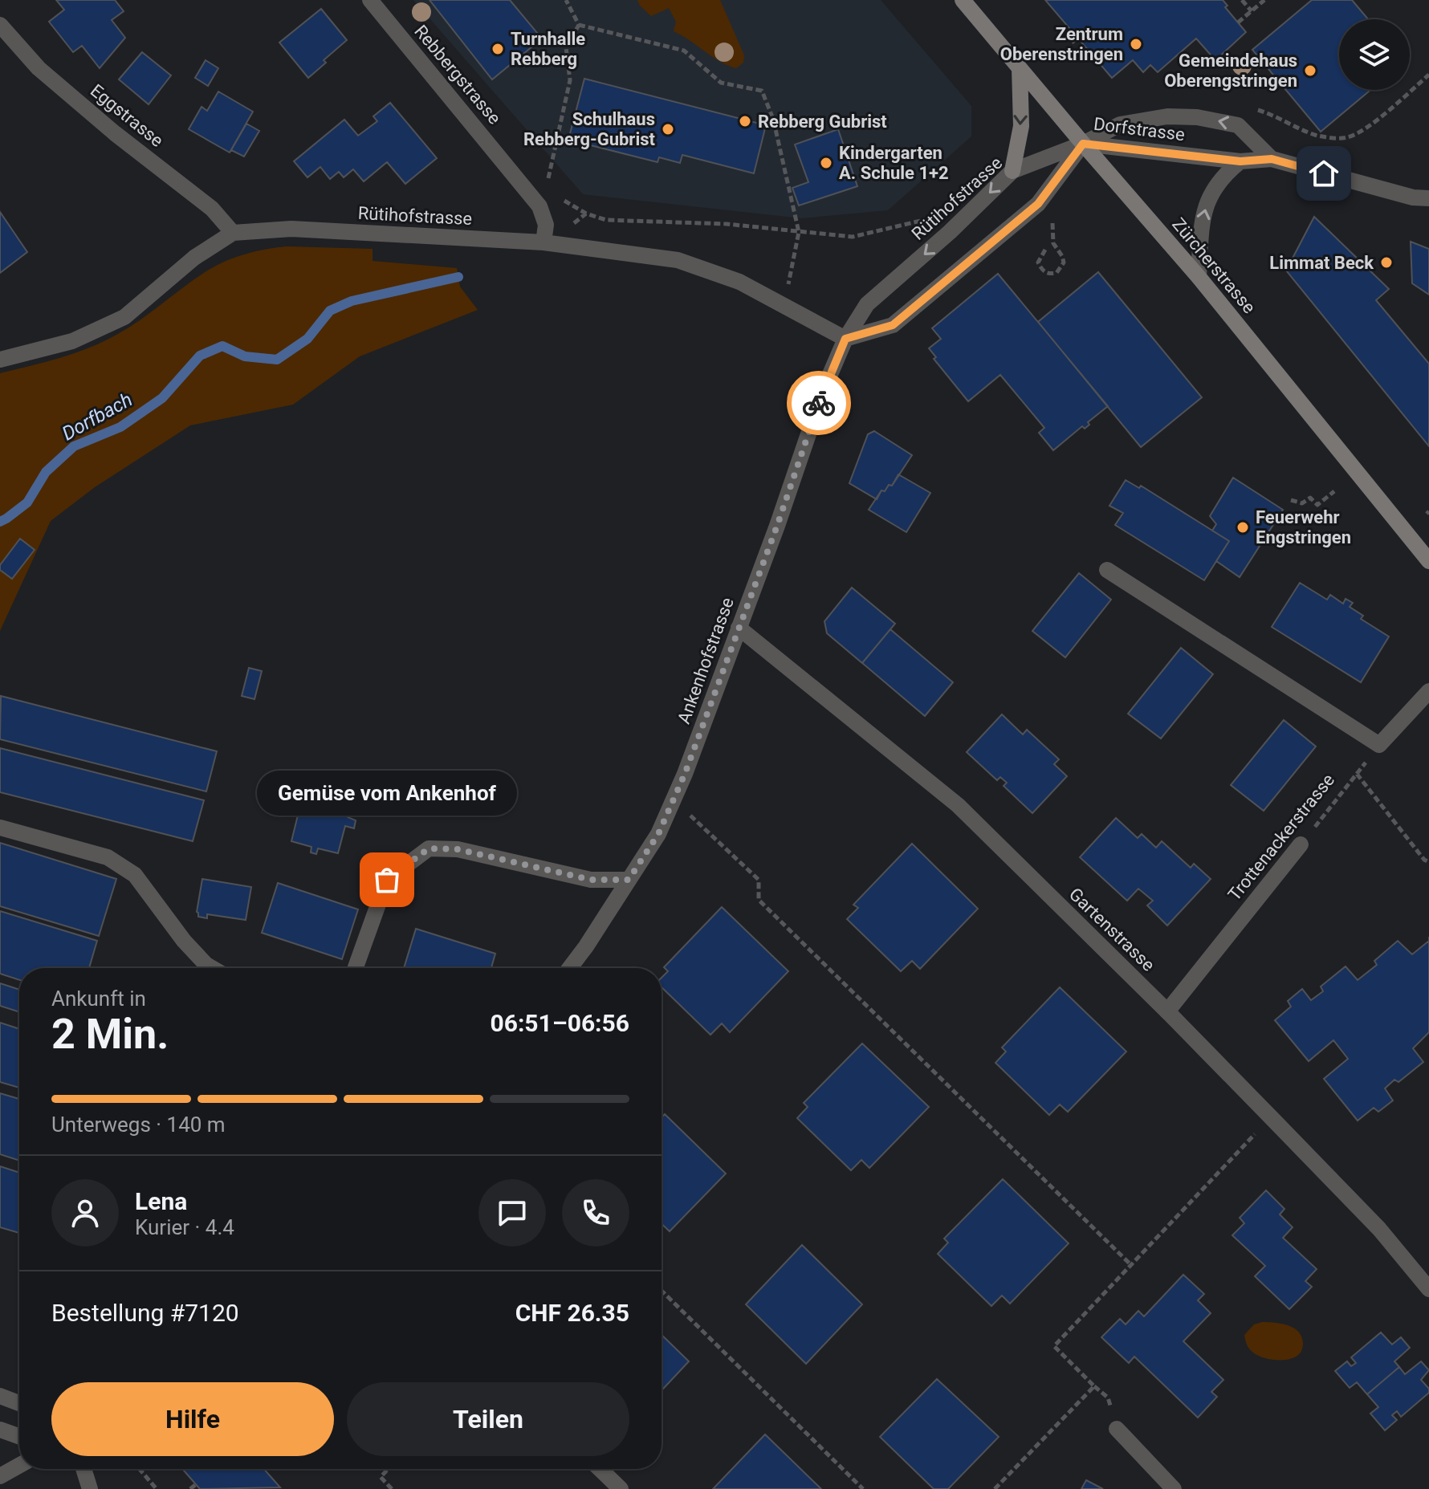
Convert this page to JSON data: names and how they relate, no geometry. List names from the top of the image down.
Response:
{
  "streets": {
    "main road": ["Zürcherstrasse"],
    "street": [
      "Rebbergstrasse",
      "Eggstrasse",
      "Dorfstrasse",
      "Rütihofstrasse",
      "Ankenhofstrasse",
      "Trottenackerstrasse",
      "Gartenstrasse"
    ]
  },
  "crossings": [
    ["Rebbergstrasse", "Rütihofstrasse"],
    ["Eggstrasse", "Rütihofstrasse"],
    ["Dorfstrasse", "Rütihofstrasse"],
    ["Dorfstrasse", "Zürcherstrasse"],
    ["Rütihofstrasse", "Zürcherstrasse"],
    ["Rütihofstrasse", "Ankenhofstrasse"],
    ["Ankenhofstrasse", "Gartenstrasse"],
    ["Trottenackerstrasse", "Gartenstrasse"]
  ],
  "water": ["Dorfbach"],
  "places": [
    "Zentrum Oberenstringen",
    "Turnhalle Rebberg",
    "Gemeindehaus Oberengstringen",
    "Rebberg Gubrist",
    "Schulhaus Rebberg-Gubrist",
    "Kindergarten A. Schule 1+2",
    "Limmat Beck",
    "Feuerwehr Engstringen",
    "Gemüse vom Ankenhof"
  ],
  "page": {
    "bubble": "Gemüse vom Ankenhof",
    "heading": ["2 Min.", "Ankunft in", "06:51–06:56"],
    "panel": [
      "Lena",
      "Kurier · 4.4",
      "Bestellung #7120",
      "CHF 26.35"
    ],
    "bar": "Unterwegs · 140 m",
    "buttons": ["Hilfe", "Teilen"]
  }
}
